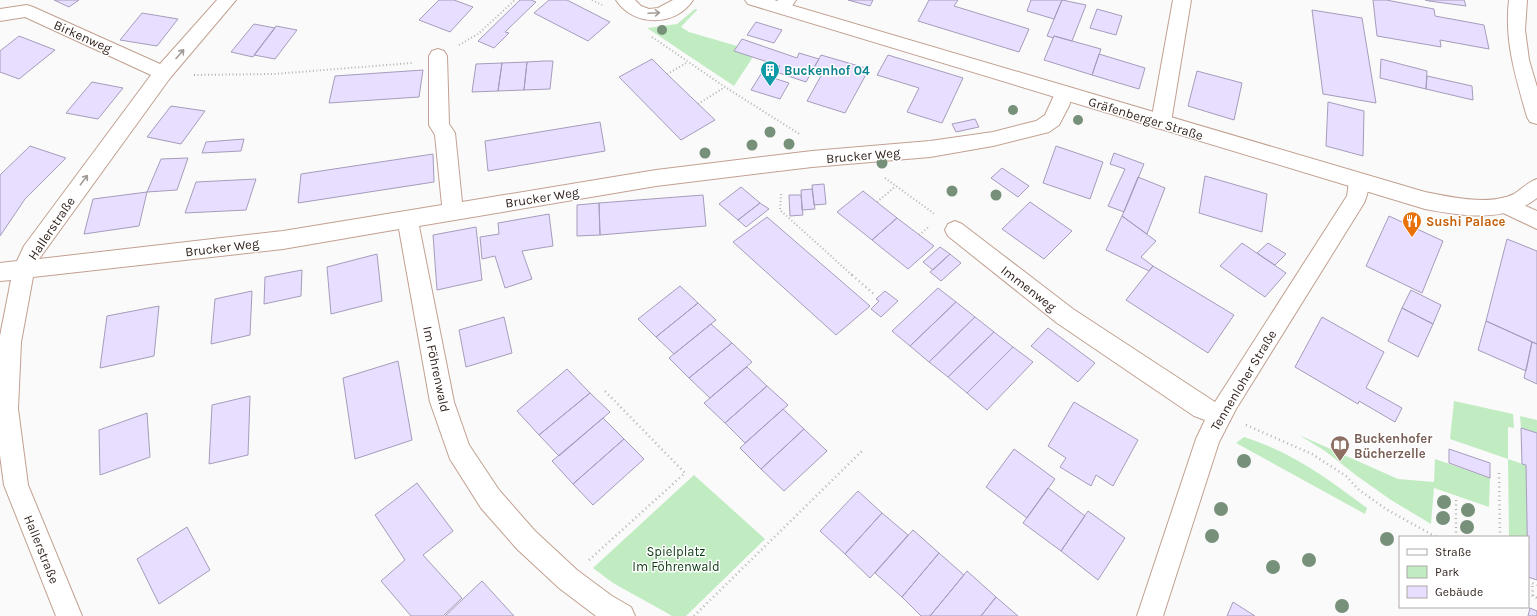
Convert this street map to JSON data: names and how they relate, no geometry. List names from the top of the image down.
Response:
{
  "streets": {
    "street": [
      "Birkenweg",
      "Gräfenberger Straße",
      "Brucker Weg",
      "Hallerstraße",
      "Immenweg",
      "Im Föhrenwald",
      "Tennenloher Straße"
    ]
  },
  "crossings": [
    ["Birkenweg", "Hallerstraße"],
    ["Gräfenberger Straße", "Brucker Weg"],
    ["Gräfenberger Straße", "Tennenloher Straße"],
    ["Brucker Weg", "Hallerstraße"],
    ["Brucker Weg", "Im Föhrenwald"],
    ["Immenweg", "Tennenloher Straße"]
  ],
  "one_way": ["Hallerstraße"],
  "parks": ["Spielplatz Im Föhrenwald"],
  "places": {
    "building": ["Buckenhof 04"],
    "restaurant": ["Sushi Palace"],
    "library": ["Buckenhofer Bücherzelle"]
  },
  "legend": ["Straße", "Park", "Gebäude"]
}
